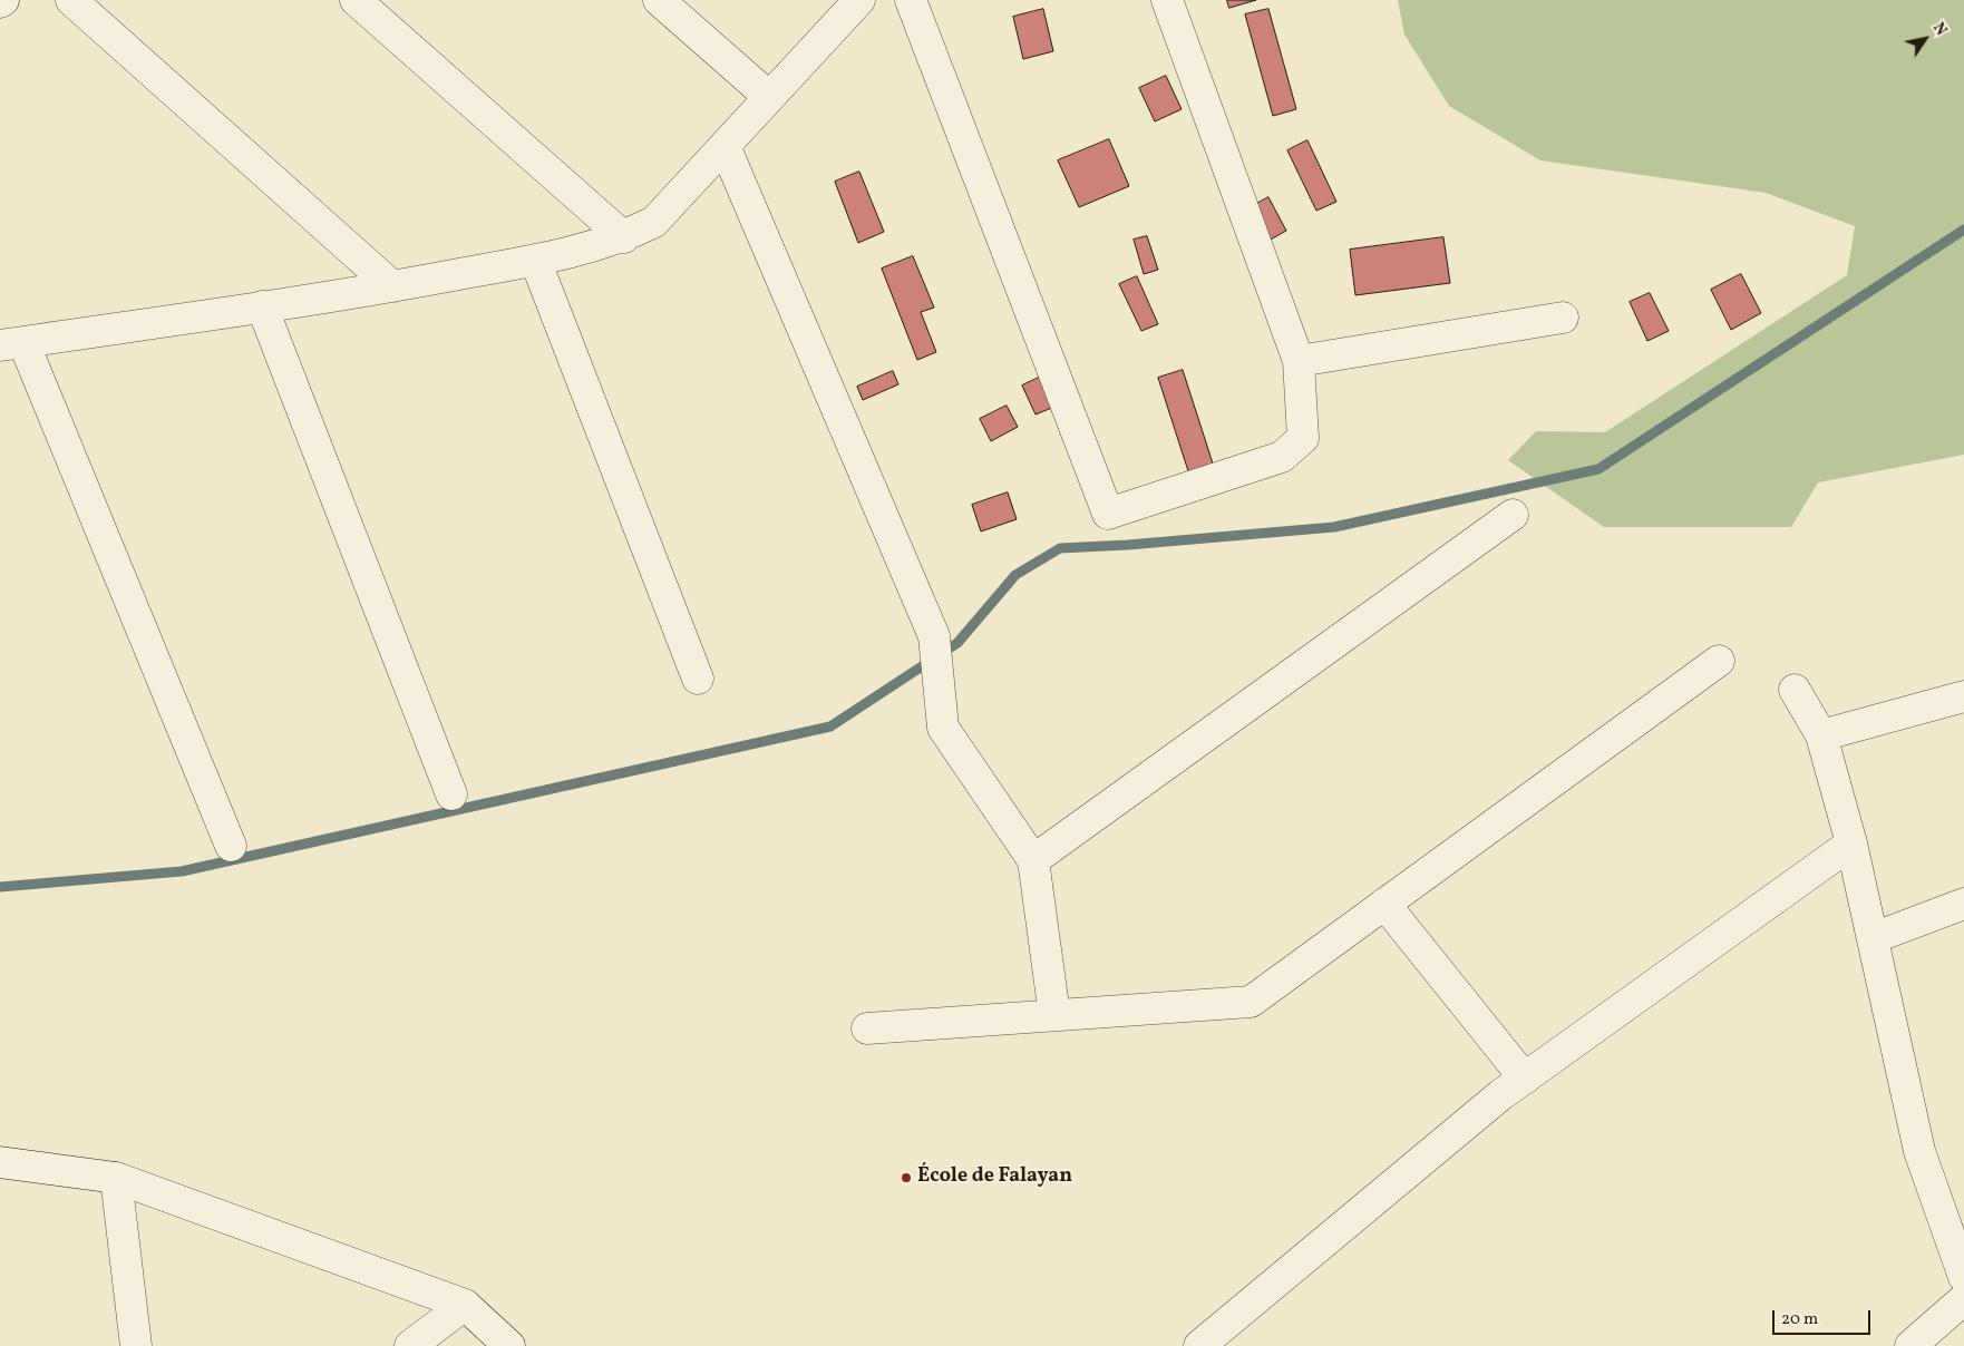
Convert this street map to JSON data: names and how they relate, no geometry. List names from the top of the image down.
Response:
{
  "places": ["École de Falayan"],
  "scale_bar": "20 m",
  "north": "top right"
}
